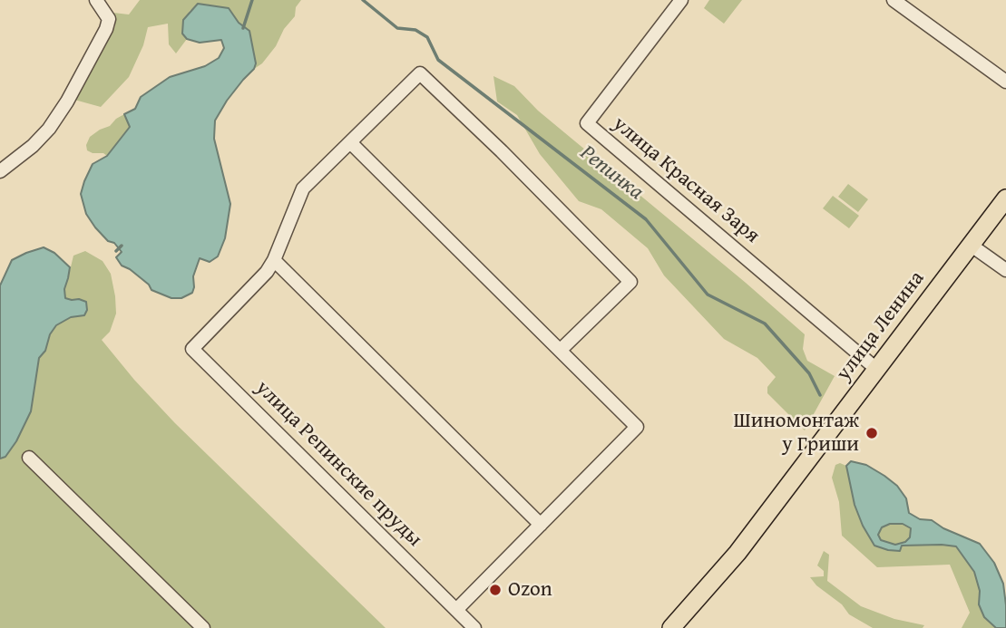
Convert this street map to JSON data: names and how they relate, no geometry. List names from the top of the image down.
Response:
{
  "streets": {
    "main road": ["улица Ленина"],
    "street": ["улица Красная Заря", "улица Репинские пруды"]
  },
  "crossings": [
    ["улица Красная Заря", "улица Ленина"]
  ],
  "water": ["Репинка"],
  "places": ["Шиномонтаж у Гриши", "Ozon"]
}
